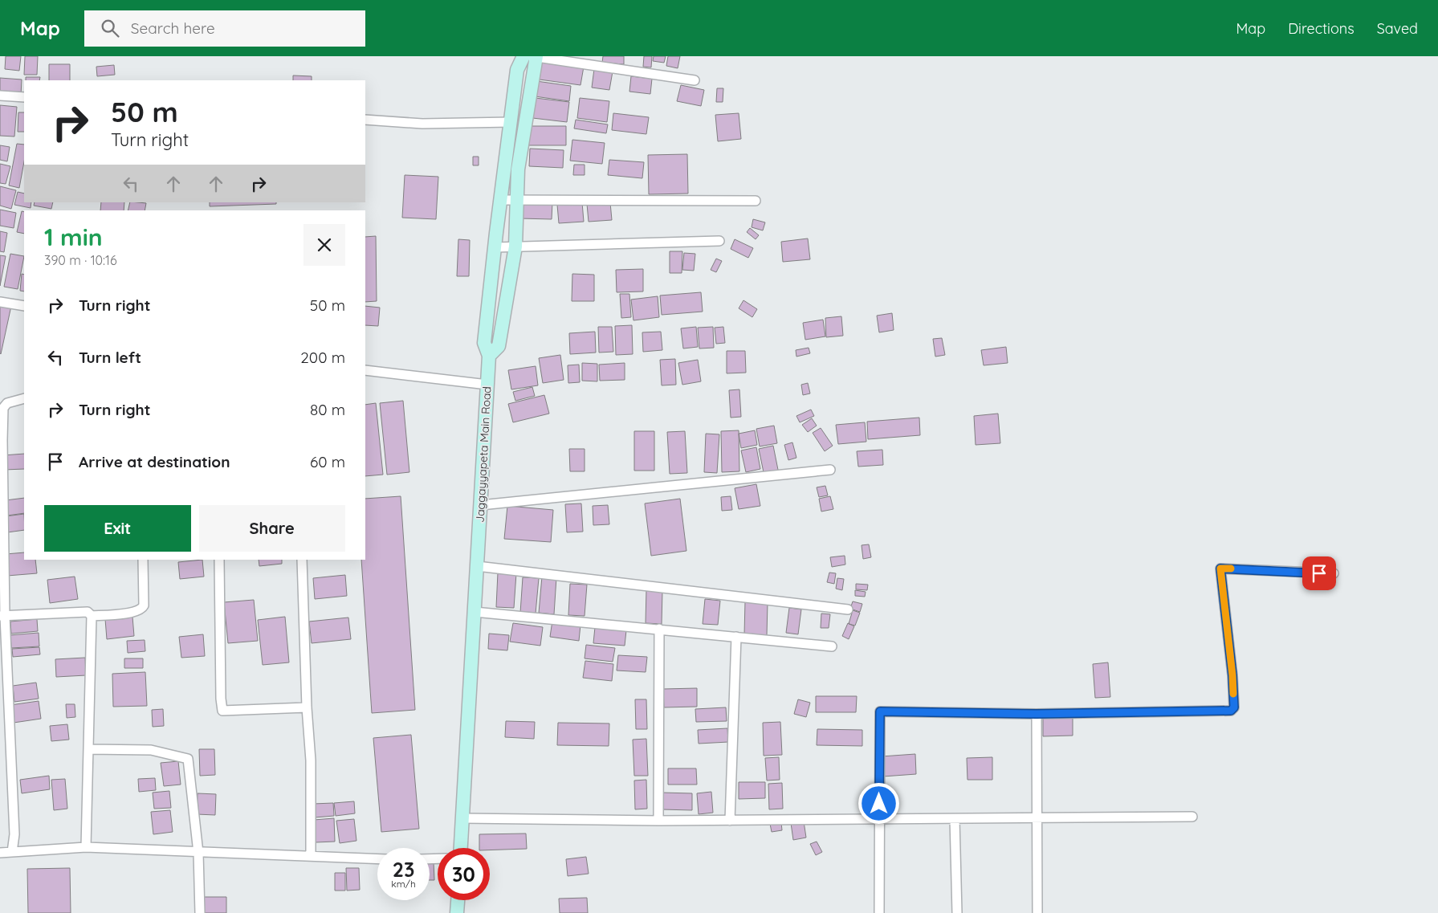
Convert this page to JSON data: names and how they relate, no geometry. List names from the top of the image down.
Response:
{
  "streets": {
    "main road": ["Jaggayyapeta Main Road"]
  },
  "page": {
    "header": "Map",
    "search": "Search here",
    "nav": ["Map", "Directions", "Saved"],
    "turn": ["50 m", "Turn right"],
    "heading": ["1 min", "390 m · 10:16"],
    "list": [
      {
        "name": "Turn right",
        "value": "50 m"
      },
      {
        "name": "Turn left",
        "value": "200 m"
      },
      {
        "name": "Turn right",
        "value": "80 m"
      },
      {
        "name": "Arrive at destination",
        "value": "60 m"
      }
    ],
    "buttons": ["Exit", "Share"],
    "speed": "23 km/h",
    "limit": "30"
  }
}
